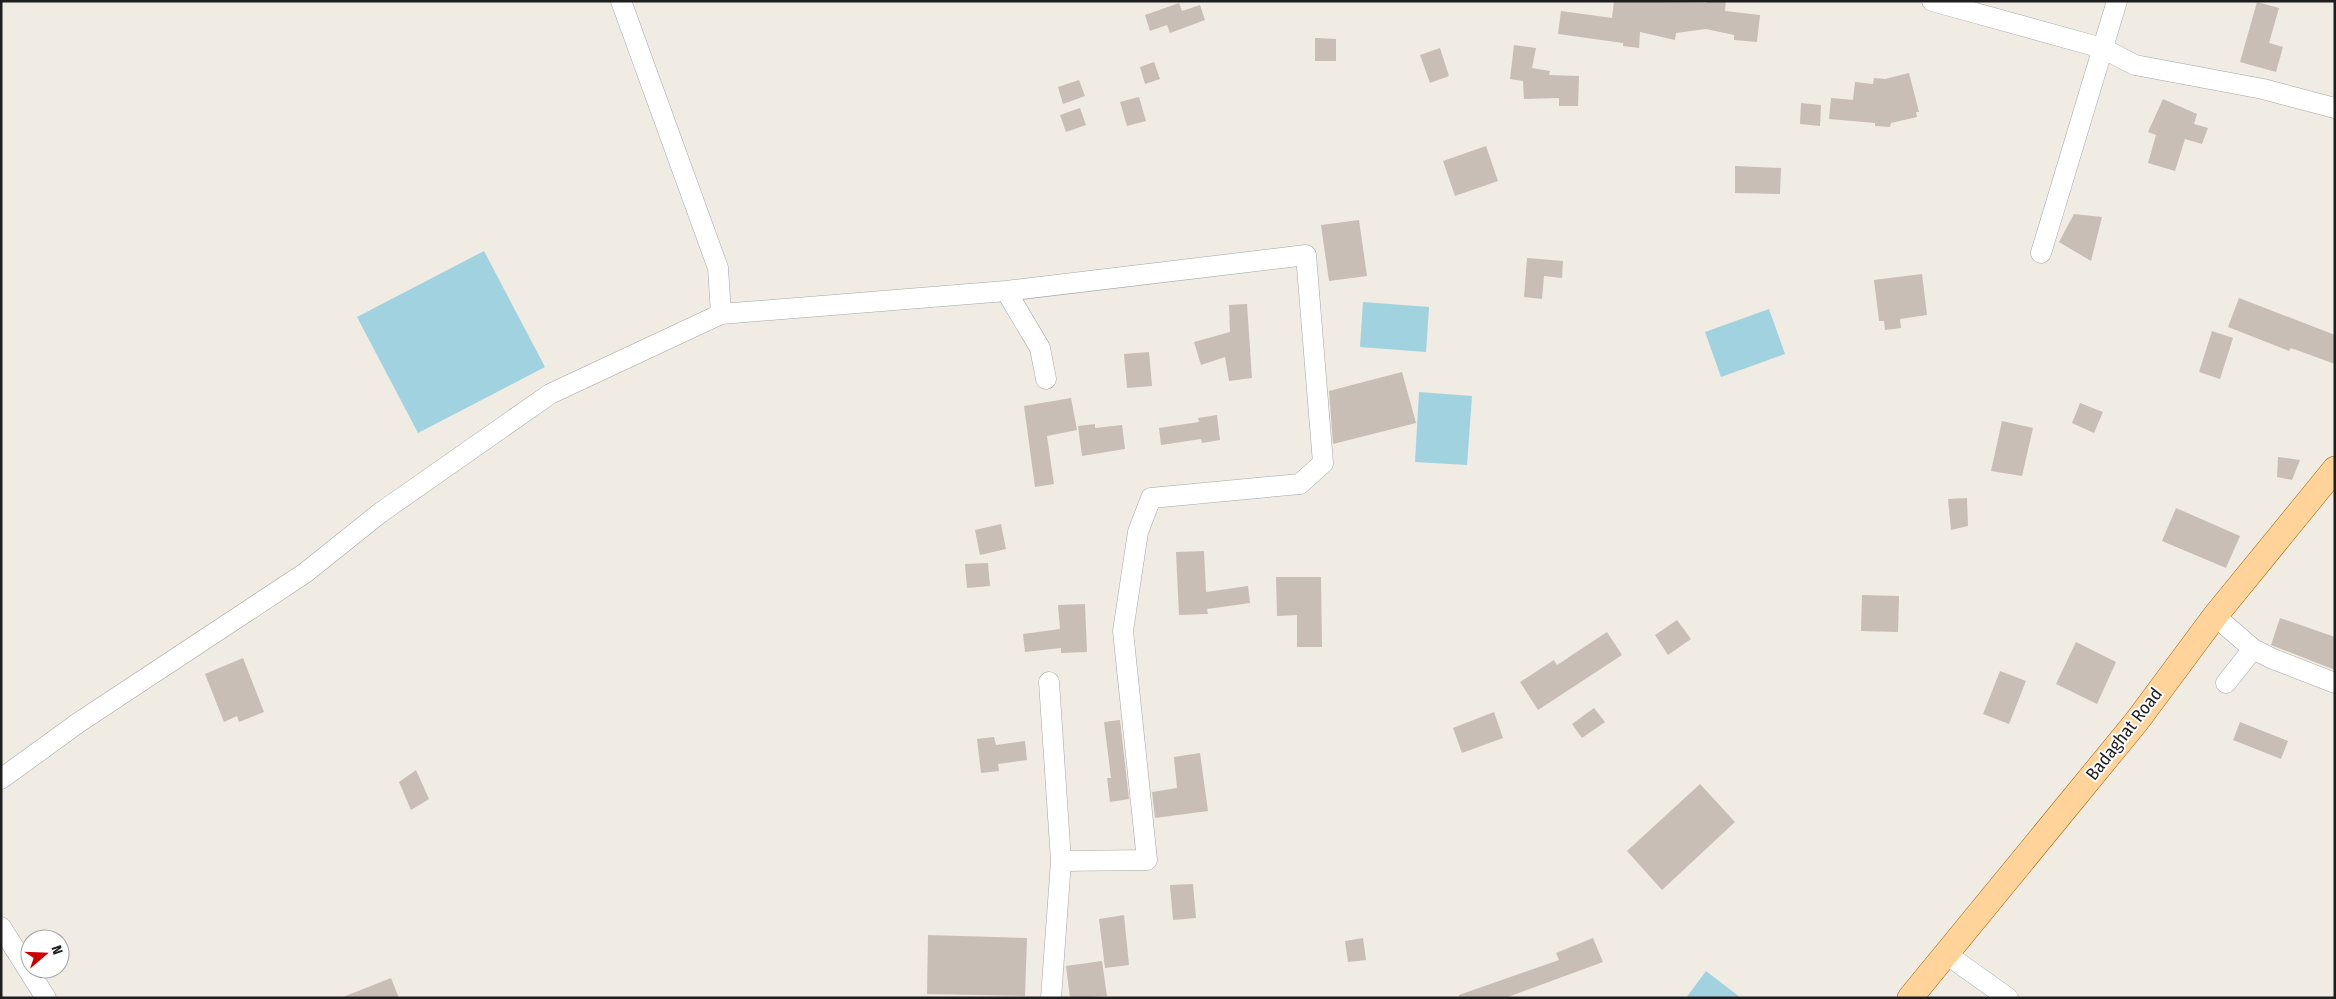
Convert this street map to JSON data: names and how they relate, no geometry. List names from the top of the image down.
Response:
{
  "streets": {
    "main road": ["Badaghat Road"]
  },
  "north": "right"
}
